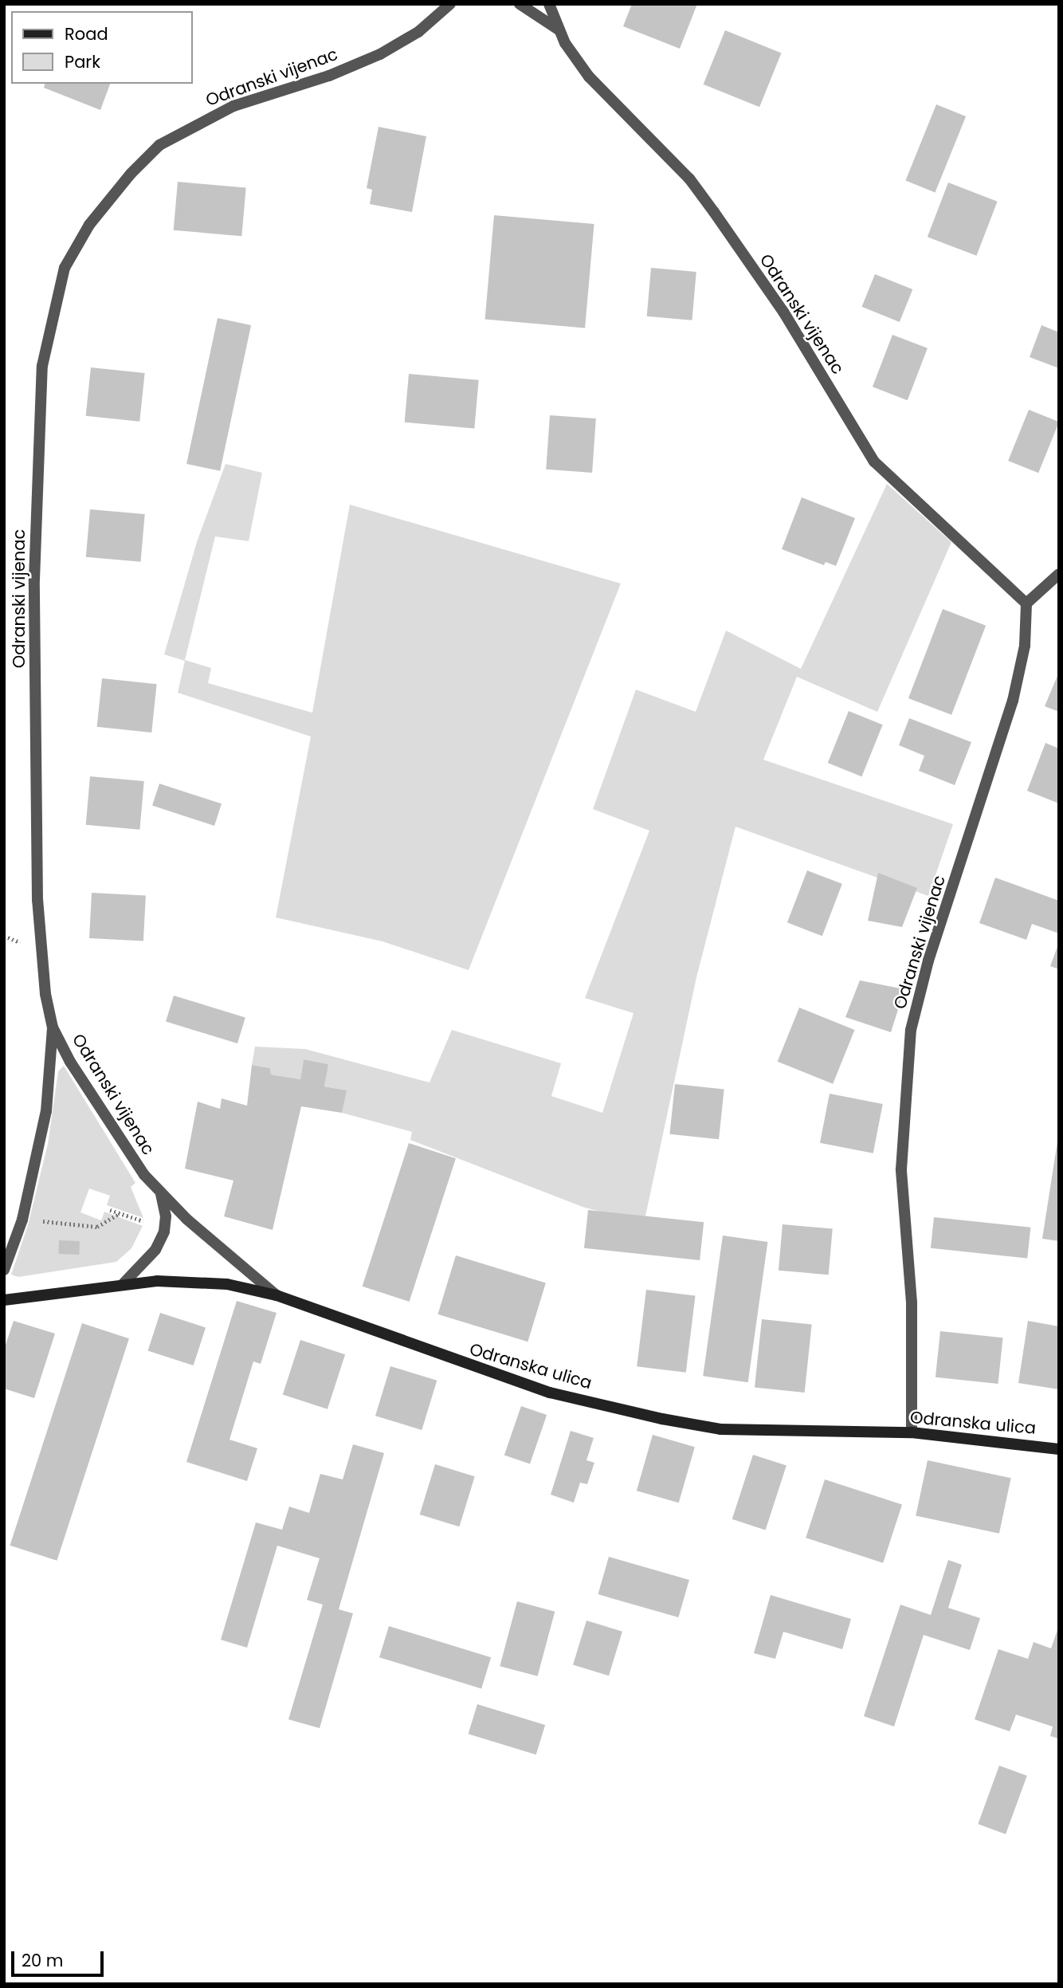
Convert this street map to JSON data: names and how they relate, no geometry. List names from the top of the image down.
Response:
{
  "streets": {
    "street": ["Odranski vijenac", "Odranska ulica"]
  },
  "crossings": [
    ["Odranski vijenac", "Odranska ulica"]
  ],
  "legend": ["Road", "Park"],
  "scale_bar": "20 m"
}
